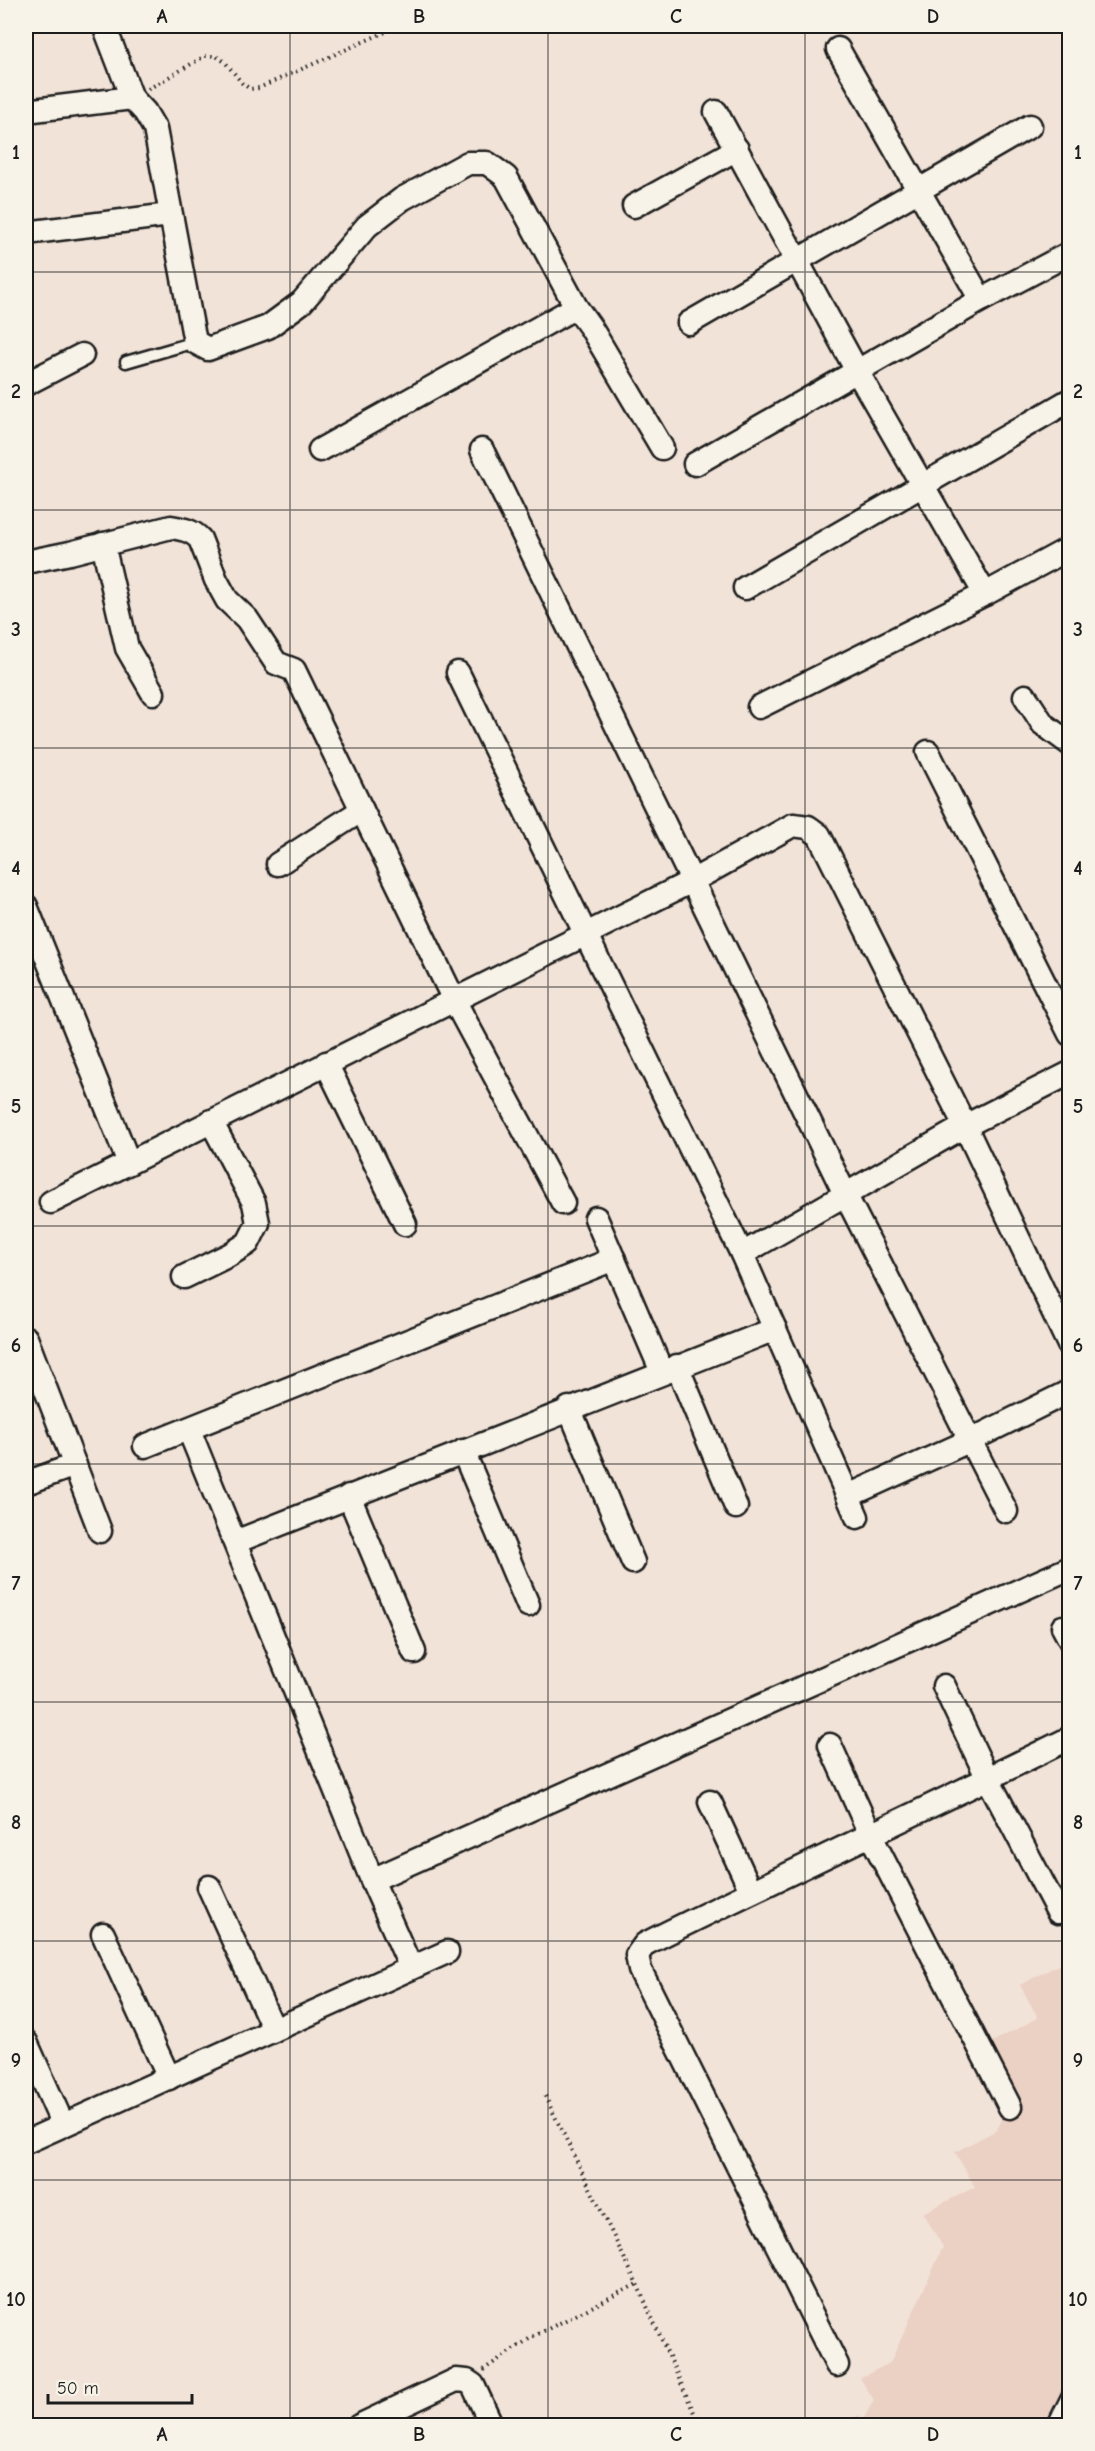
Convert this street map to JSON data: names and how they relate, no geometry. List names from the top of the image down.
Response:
{
  "scale_bar": "50 m",
  "grid": {
    "columns": [
      "A",
      "B",
      "C",
      "D"
    ],
    "rows": [
      "1",
      "2",
      "3",
      "4",
      "5",
      "6",
      "7",
      "8",
      "9",
      "10"
    ]
  }
}
